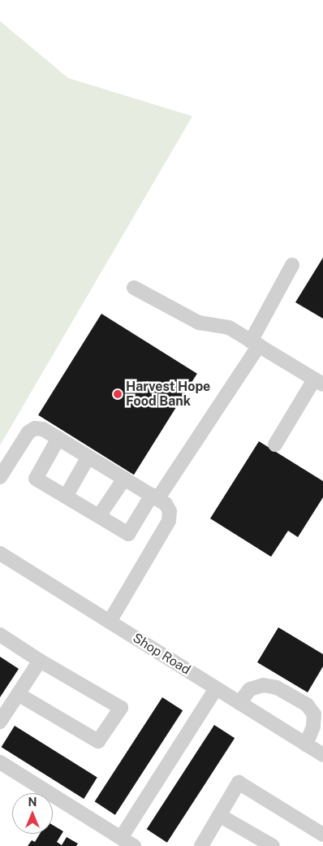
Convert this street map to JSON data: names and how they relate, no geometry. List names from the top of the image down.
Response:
{
  "streets": {
    "street": ["Shop Road"]
  },
  "places": ["Harvest Hope Food Bank"],
  "north": "top"
}
